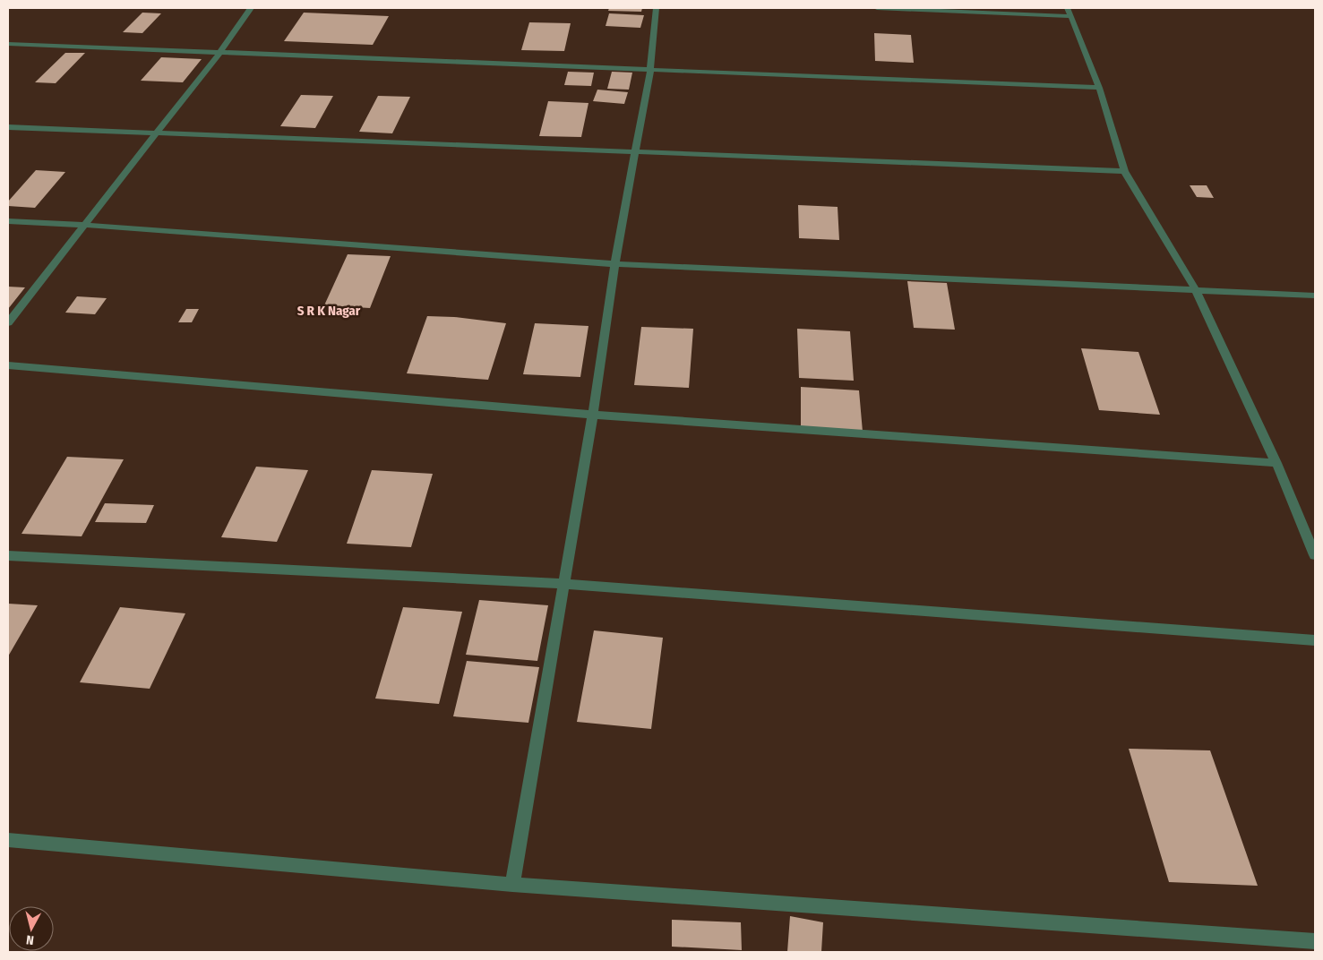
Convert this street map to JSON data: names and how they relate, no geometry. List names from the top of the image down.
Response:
{
  "districts": ["S R K Nagar"],
  "north": "bottom"
}
